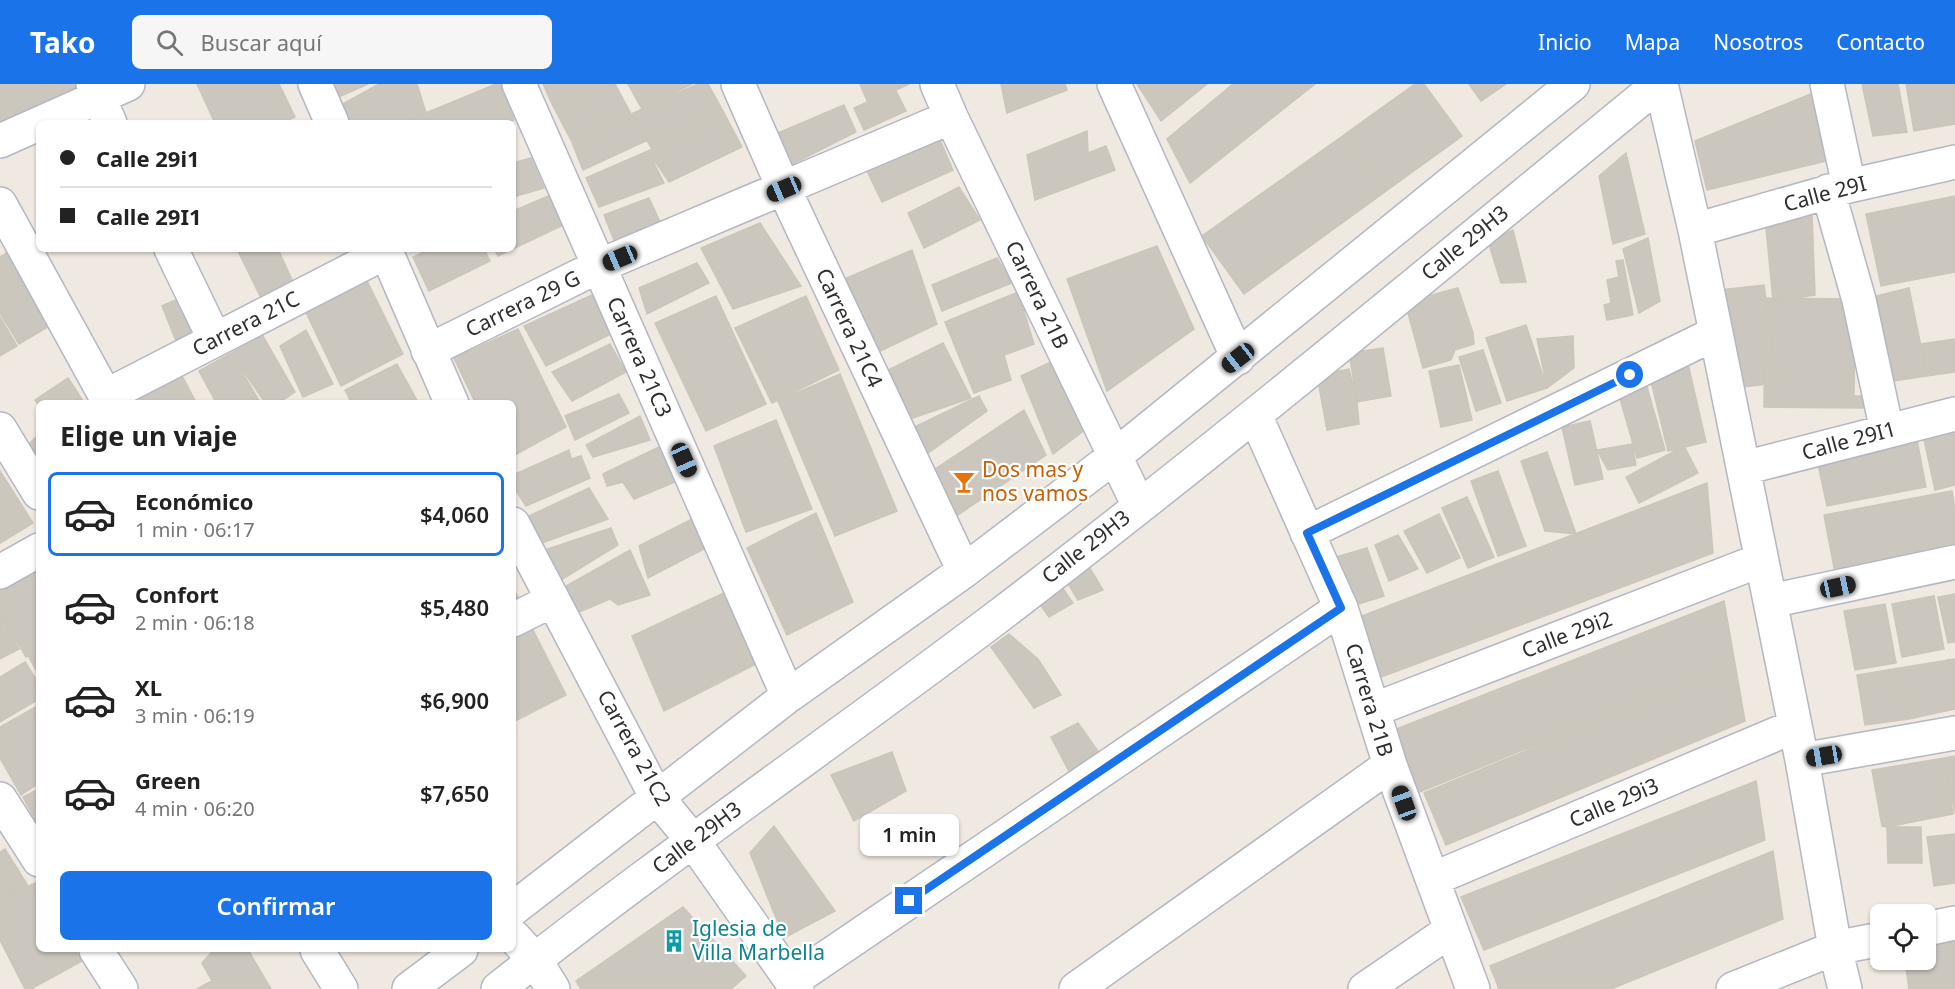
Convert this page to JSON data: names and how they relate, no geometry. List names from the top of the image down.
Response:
{
  "streets": {
    "street": [
      "Calle 29I",
      "Calle 29H3",
      "Carrera 21B",
      "Carrera 29 G",
      "Carrera 21C",
      "Carrera 21C4",
      "Carrera 21C3",
      "Calle 29I1",
      "Calle 29i2",
      "Carrera 21C2",
      "Calle 29i3"
    ]
  },
  "crossings": [
    ["Calle 29H3", "Carrera 21B"],
    ["Calle 29H3", "Carrera 21C2"],
    ["Carrera 21B", "Carrera 29 G"],
    ["Carrera 21B", "Calle 29i2"],
    ["Carrera 21B", "Calle 29i3"],
    ["Carrera 29 G", "Carrera 21C4"],
    ["Carrera 29 G", "Carrera 21C3"]
  ],
  "places": {
    "bar": ["Dos mas y nos vamos"],
    "building": ["Iglesia de Villa Marbella"]
  },
  "page": {
    "header": "Tako",
    "search": "Buscar aquí",
    "nav": [
      "Inicio",
      "Mapa",
      "Nosotros",
      "Contacto"
    ],
    "banner": ["Calle 29i1", "Calle 29I1"],
    "heading": "Elige un viaje",
    "list": [
      {
        "name": "Económico",
        "note": "1 min · 06:17",
        "value": "$4,060"
      },
      {
        "name": "Confort",
        "note": "2 min · 06:18",
        "value": "$5,480"
      },
      {
        "name": "XL",
        "note": "3 min · 06:19",
        "value": "$6,900"
      },
      {
        "name": "Green",
        "note": "4 min · 06:20",
        "value": "$7,650"
      }
    ],
    "bubble": "1 min",
    "buttons": "Confirmar"
  }
}
